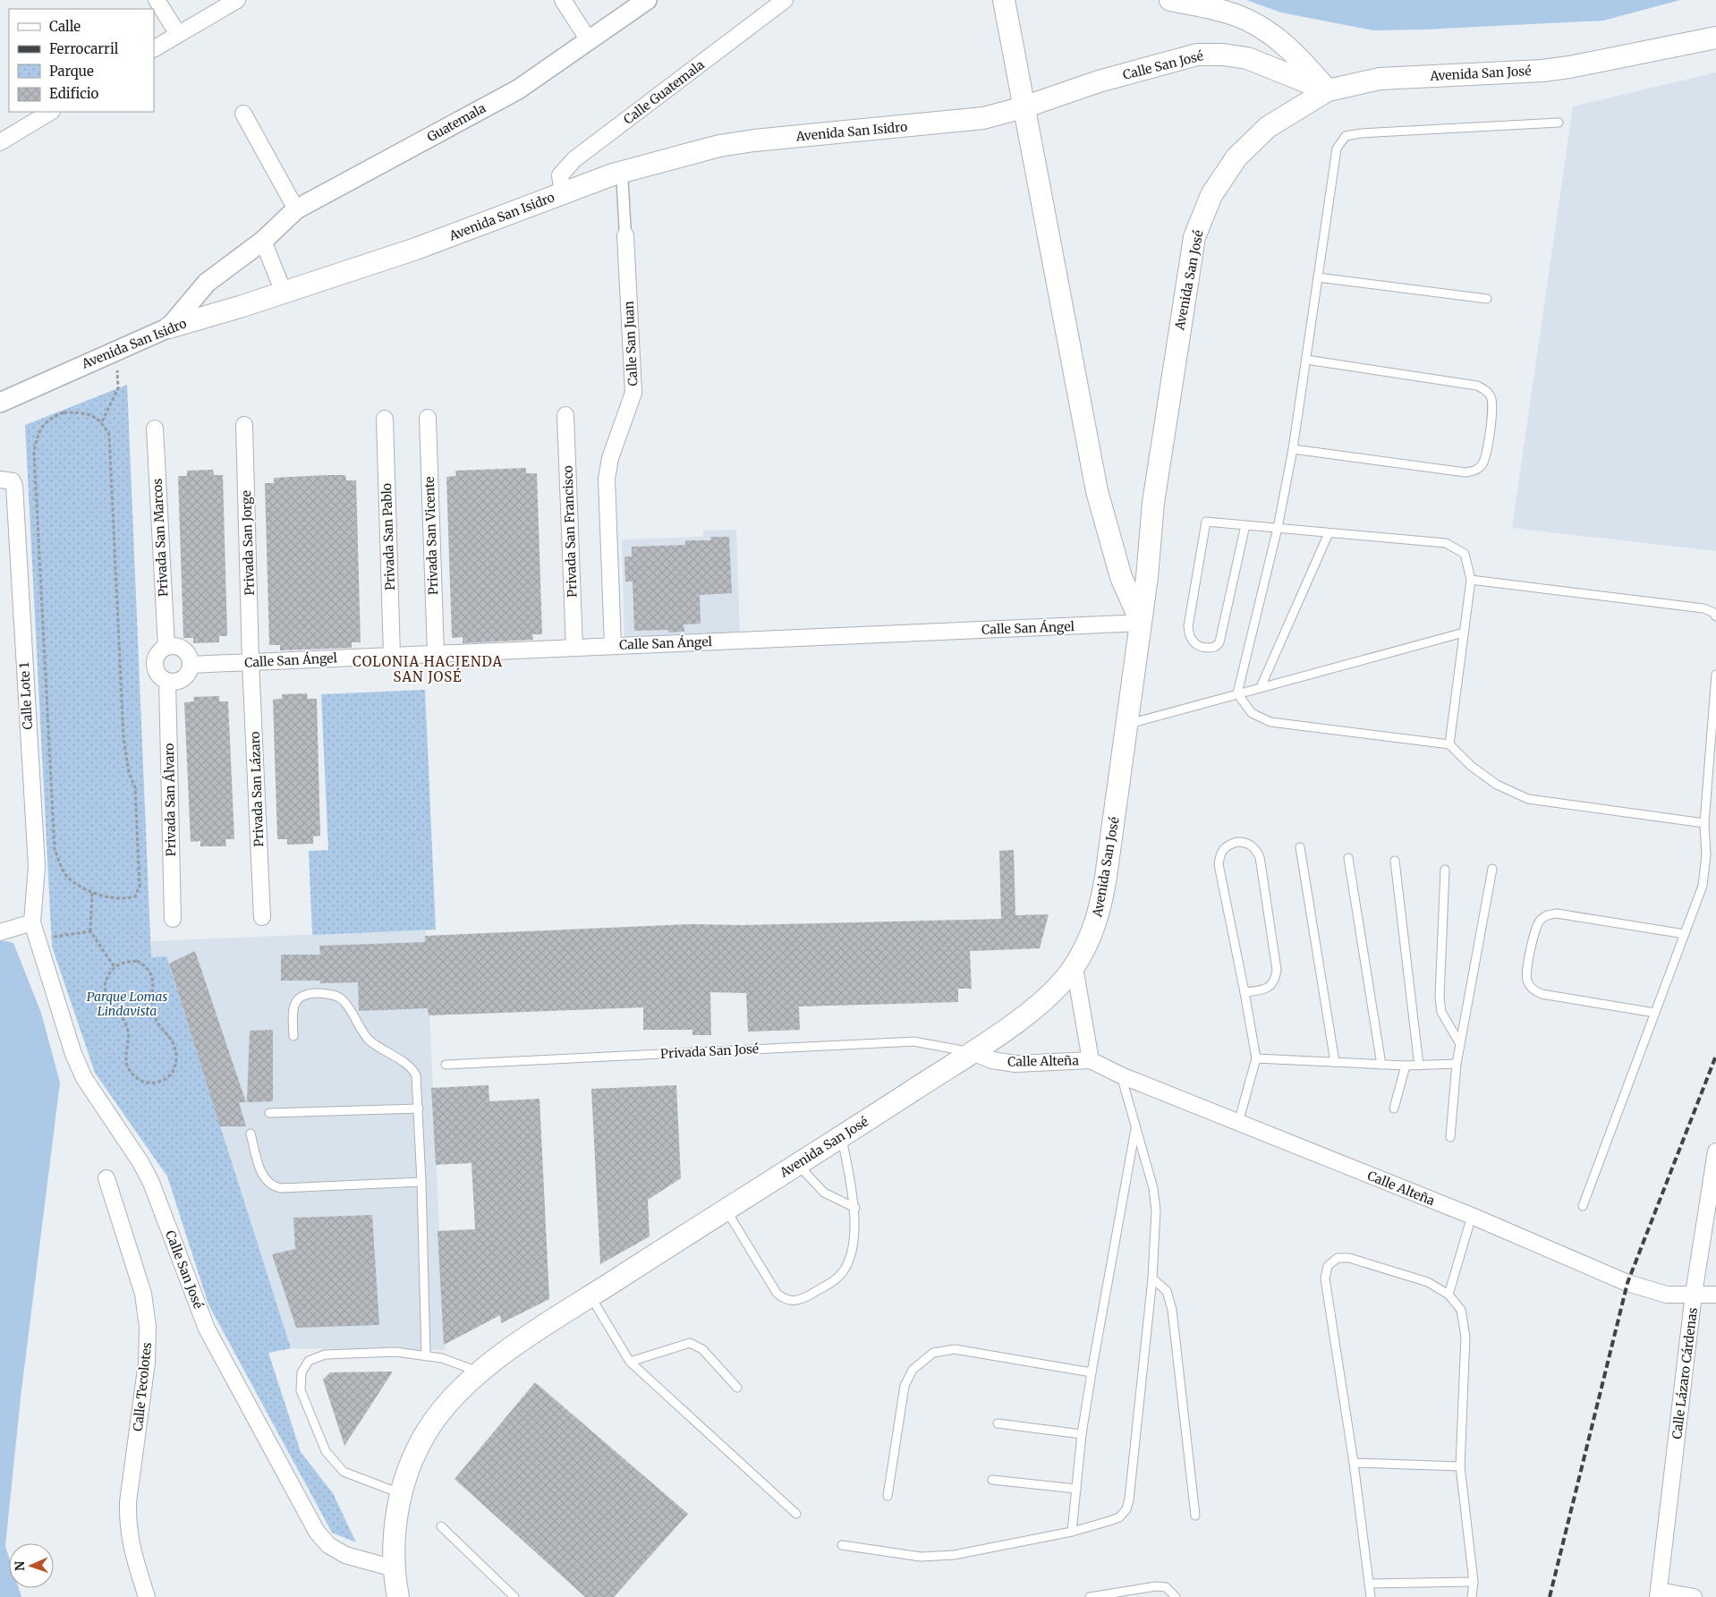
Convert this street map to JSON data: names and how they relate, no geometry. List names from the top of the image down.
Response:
{
  "streets": {
    "main road": ["Calle San José", "Avenida San José", "Avenida San Isidro"],
    "street": [
      "Calle Guatemala",
      "Guatemala",
      "Calle San Juan",
      "Privada San Francisco",
      "Privada San Vicente",
      "Privada San Pablo",
      "Privada San Marcos",
      "Privada San Jorge",
      "Calle San Ángel",
      "Calle Lote 1",
      "Privada San Lázaro",
      "Privada San Álvaro",
      "Calle Alteña",
      "Calle Lázaro Cárdenas",
      "Calle Tecolotes"
    ],
    "lane": ["Privada San José"]
  },
  "crossings": [
    ["Calle San José", "Avenida San José"],
    ["Calle San José", "Avenida San Isidro"],
    ["Calle San José", "Calle Lote 1"],
    ["Avenida San José", "Calle San Ángel"],
    ["Avenida San José", "Privada San José"],
    ["Avenida San José", "Calle Alteña"],
    ["Calle Guatemala", "Avenida San Isidro"],
    ["Avenida San Isidro", "Calle San Juan"],
    ["Calle San Juan", "Calle San Ángel"],
    ["Privada San Francisco", "Calle San Ángel"],
    ["Privada San Vicente", "Calle San Ángel"],
    ["Privada San Pablo", "Calle San Ángel"],
    ["Privada San Marcos", "Calle San Ángel"],
    ["Privada San Marcos", "Privada San Álvaro"],
    ["Privada San Jorge", "Calle San Ángel"],
    ["Privada San Jorge", "Privada San Lázaro"],
    ["Calle San Ángel", "Privada San Lázaro"],
    ["Calle San Ángel", "Privada San Álvaro"],
    ["Privada San José", "Calle Alteña"],
    ["Calle Alteña", "Calle Lázaro Cárdenas"]
  ],
  "districts": ["COLONIA HACIENDA SAN JOSÉ"],
  "parks": ["Parque Lomas Lindavista"],
  "legend": [
    "Calle",
    "Ferrocarril",
    "Parque",
    "Edificio"
  ],
  "north": "left"
}
